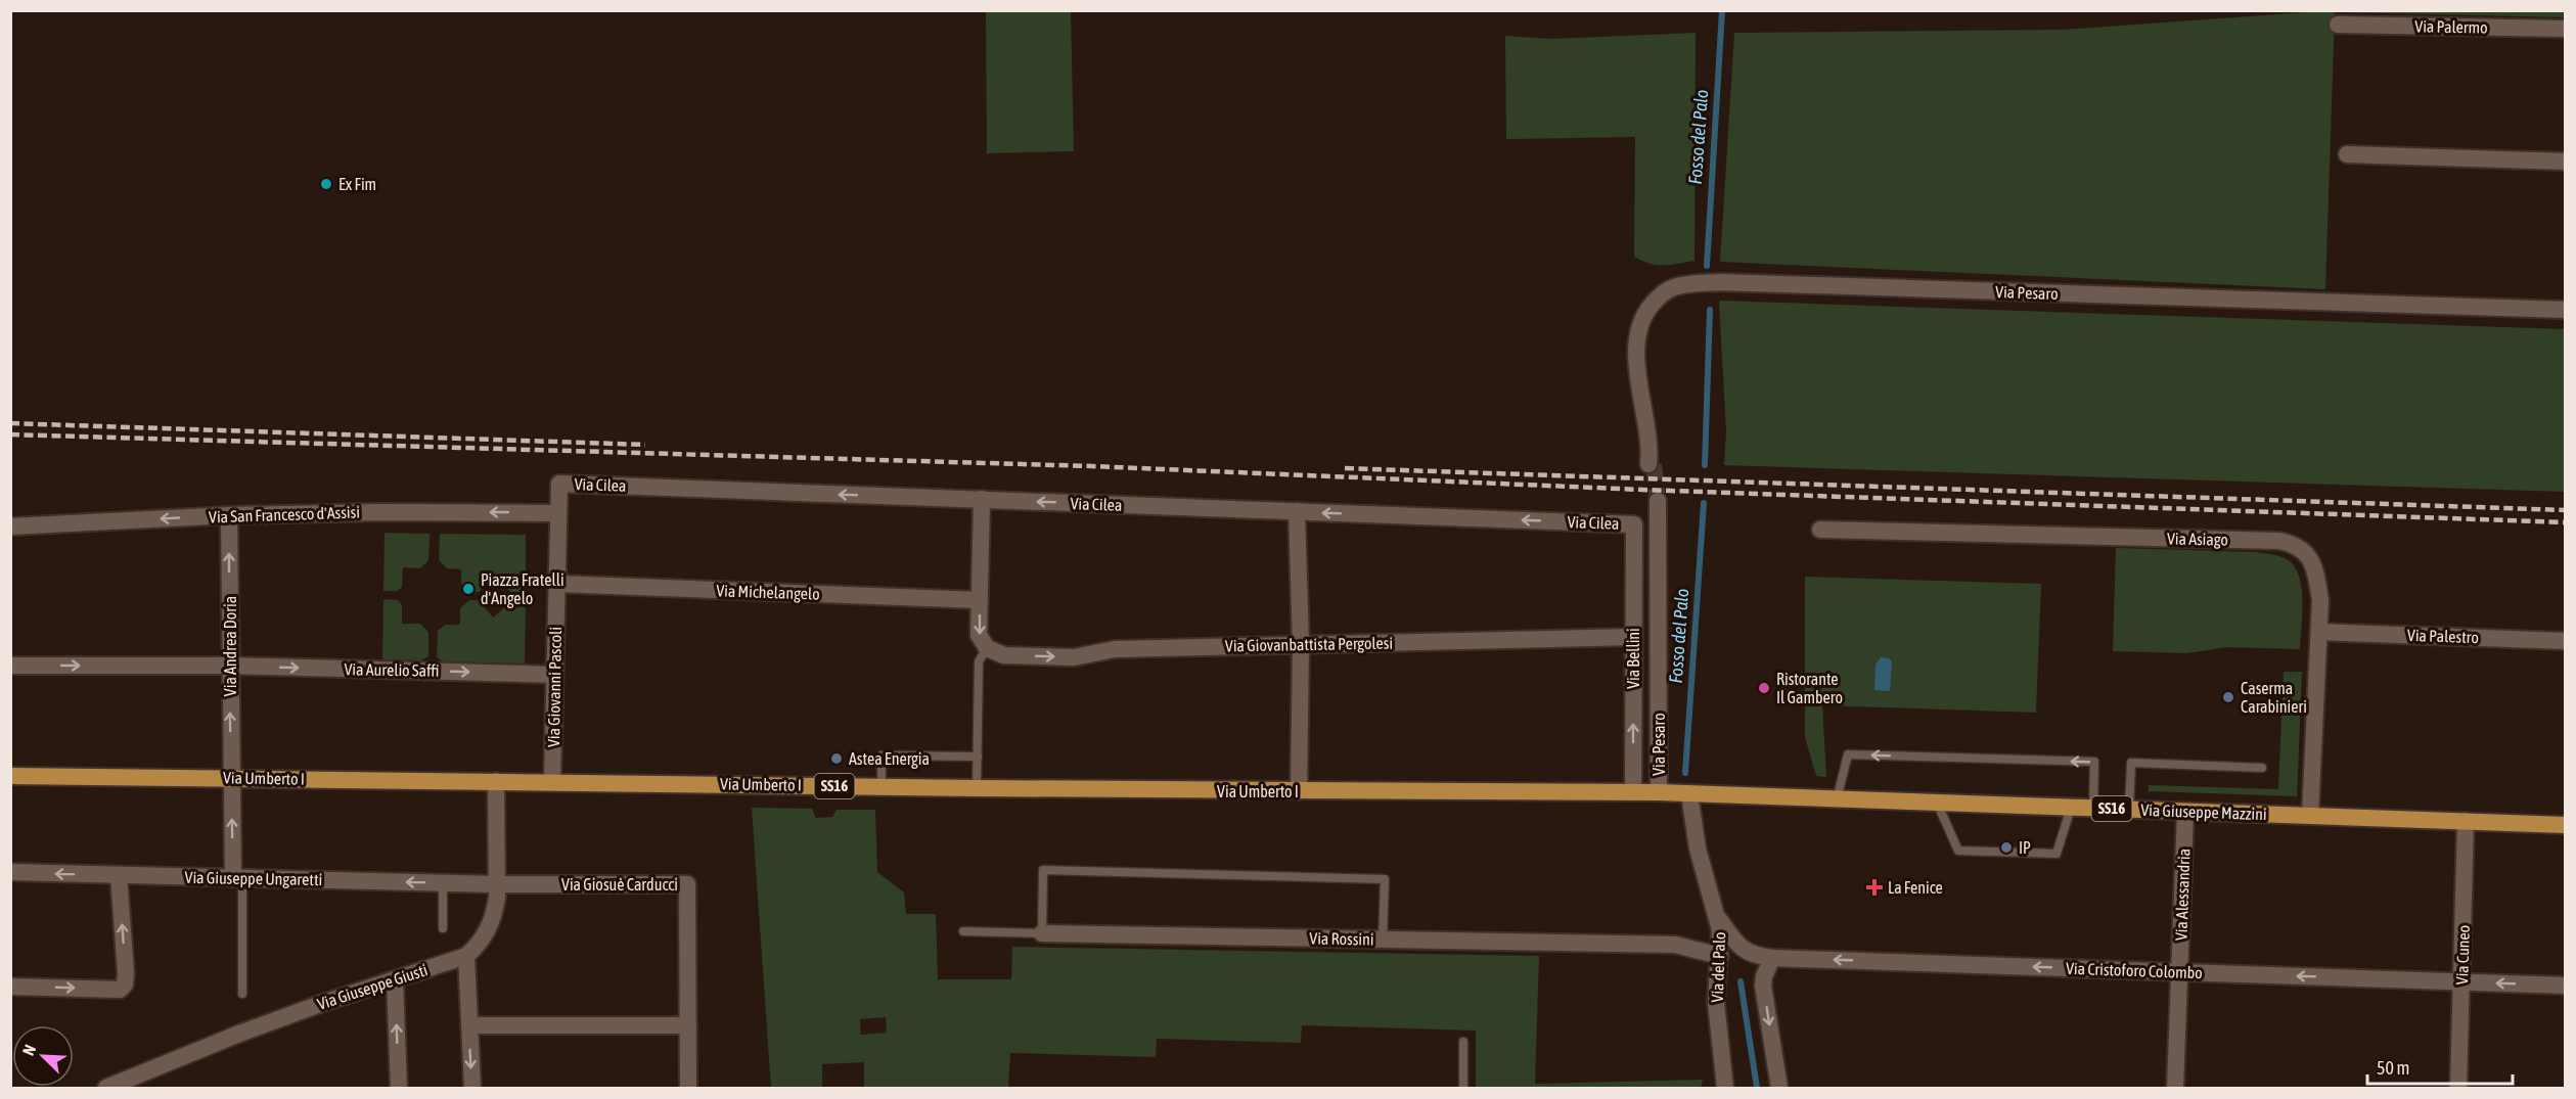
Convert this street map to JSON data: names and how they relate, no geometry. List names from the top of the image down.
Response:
{
  "streets": {
    "main road": ["Via Umberto I", "SS16", "Via Giuseppe Mazzini"],
    "street": [
      "Via Palermo",
      "Via Pesaro",
      "Via Cilea",
      "Via San Francesco d'Assisi",
      "Via Asiago",
      "Via Michelangelo",
      "Via Palestro",
      "Via Giovanbattista Pergolesi",
      "Via Andrea Doria",
      "Via Bellini",
      "Via Aurelio Saffi",
      "Via Giovanni Pascoli",
      "Via Giuseppe Ungaretti",
      "Via Giosuè Carducci",
      "Via Alessandria",
      "Via Rossini",
      "Via Cuneo",
      "Via del Palo",
      "Via Cristoforo Colombo",
      "Via Giuseppe Giusti"
    ]
  },
  "crossings": [
    ["Via Pesaro", "Via Umberto I"],
    ["Via Pesaro", "Via Giuseppe Mazzini"],
    ["Via Cilea", "Via Bellini"],
    ["Via Cilea", "Via Giovanni Pascoli"],
    ["Via San Francesco d'Assisi", "Via Andrea Doria"],
    ["Via San Francesco d'Assisi", "Via Giovanni Pascoli"],
    ["Via Asiago", "Via Palestro"],
    ["Via Asiago", "Via Giuseppe Mazzini"],
    ["Via Michelangelo", "Via Giovanni Pascoli"],
    ["Via Giovanbattista Pergolesi", "Via Bellini"],
    ["Via Andrea Doria", "Via Aurelio Saffi"],
    ["Via Andrea Doria", "Via Umberto I"],
    ["Via Andrea Doria", "Via Giuseppe Ungaretti"],
    ["Via Bellini", "Via Umberto I"],
    ["Via Aurelio Saffi", "Via Giovanni Pascoli"],
    ["Via Giovanni Pascoli", "Via Umberto I"],
    ["Via Umberto I", "Via Giuseppe Mazzini"],
    ["Via Giuseppe Mazzini", "Via Alessandria"],
    ["Via Giuseppe Mazzini", "Via Cuneo"],
    ["Via Giuseppe Mazzini", "Via del Palo"],
    ["Via Giuseppe Ungaretti", "Via Giosuè Carducci"],
    ["Via Alessandria", "Via Cristoforo Colombo"],
    ["Via Rossini", "Via del Palo"],
    ["Via Cuneo", "Via Cristoforo Colombo"],
    ["Via del Palo", "Via Cristoforo Colombo"]
  ],
  "one_way": [
    "Via Cilea",
    "Via San Francesco d'Assisi",
    "Via Giovanbattista Pergolesi",
    "Via Andrea Doria",
    "Via Bellini",
    "Via Aurelio Saffi",
    "Via Giuseppe Ungaretti",
    "Via Cristoforo Colombo"
  ],
  "water": ["Fosso del Palo"],
  "places": {
    "other": [
      "Ex Fim",
      "Piazza Fratelli d'Angelo",
      "Ristorante Il Gambero",
      "Caserma Carabinieri",
      "Astea Energia",
      "IP"
    ],
    "health": ["La Fenice"]
  },
  "scale_bar": "50 m",
  "north": "top left"
}
